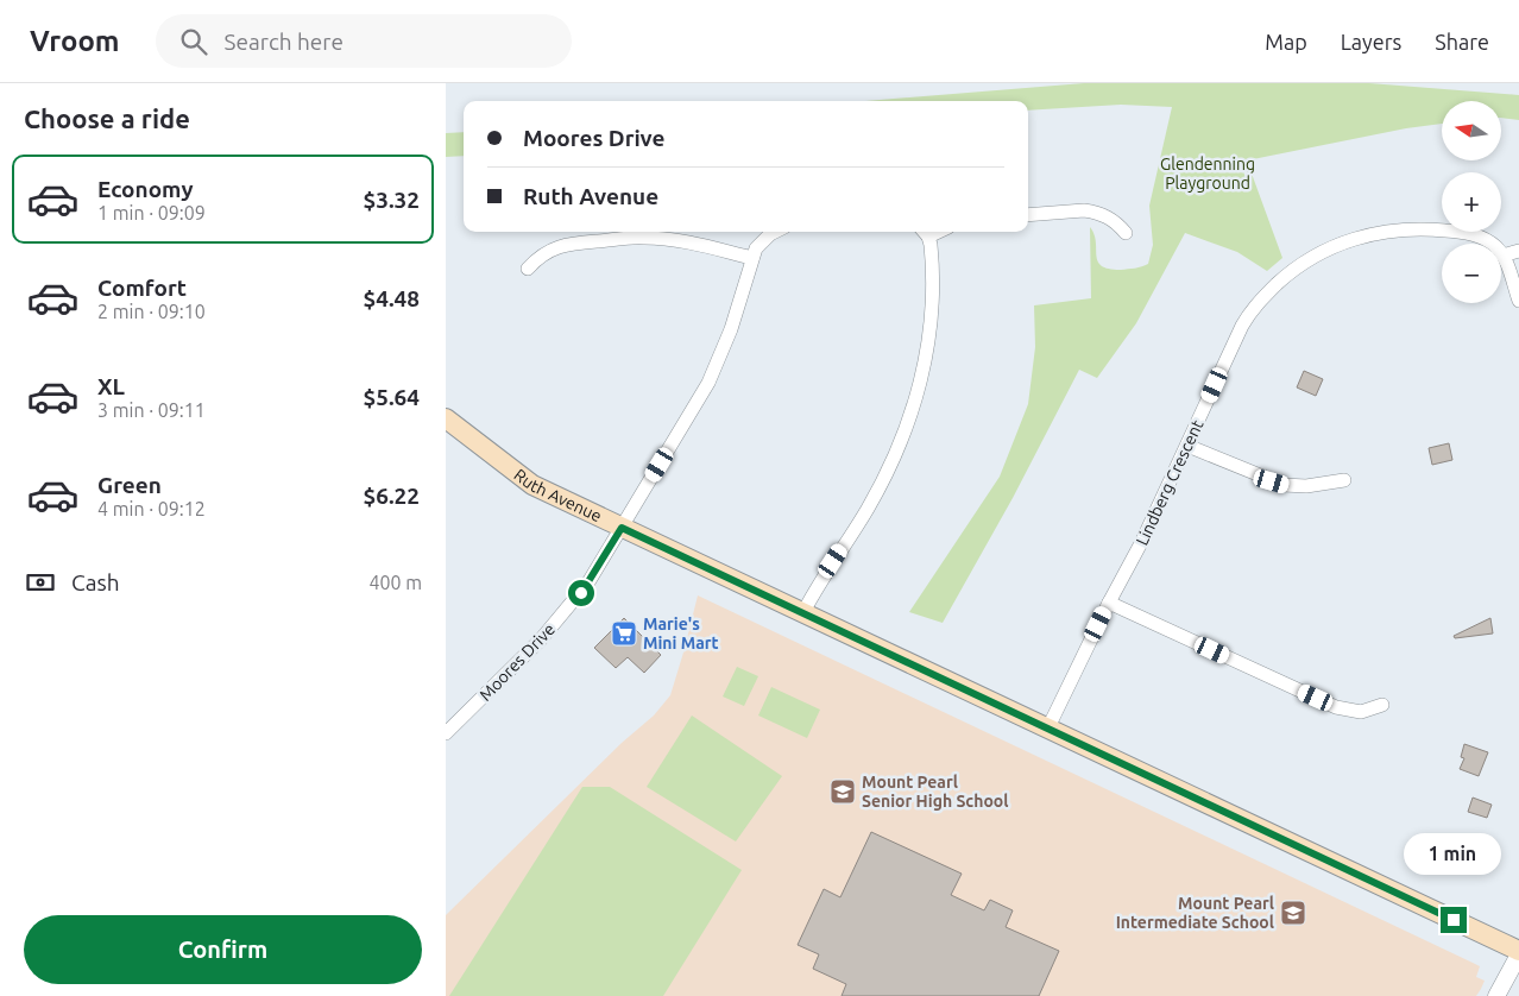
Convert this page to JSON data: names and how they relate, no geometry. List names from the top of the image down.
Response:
{
  "streets": {
    "main road": ["Ruth Avenue"],
    "street": ["Lindberg Crescent", "Moores Drive"]
  },
  "crossings": [
    ["Lindberg Crescent", "Ruth Avenue"],
    ["Ruth Avenue", "Moores Drive"]
  ],
  "parks": ["Glendenning Playground"],
  "places": {
    "supermarket": ["Marie's Mini Mart"],
    "school or university": ["Mount Pearl Senior High School", "Mount Pearl Intermediate School"]
  },
  "north": "left",
  "page": {
    "header": "Vroom",
    "search": "Search here",
    "nav": ["Map", "Layers", "Share"],
    "heading": "Choose a ride",
    "map_buttons": ["+", "−"],
    "banner": ["Moores Drive", "Ruth Avenue"],
    "list": [
      {
        "name": "Economy",
        "note": "1 min · 09:09",
        "value": "$3.32"
      },
      {
        "name": "Comfort",
        "note": "2 min · 09:10",
        "value": "$4.48"
      },
      {
        "name": "XL",
        "note": "3 min · 09:11",
        "value": "$5.64"
      },
      {
        "name": "Green",
        "note": "4 min · 09:12",
        "value": "$6.22"
      }
    ],
    "pay": ["Cash", "400 m"],
    "bubble": "1 min",
    "buttons": "Confirm"
  }
}
